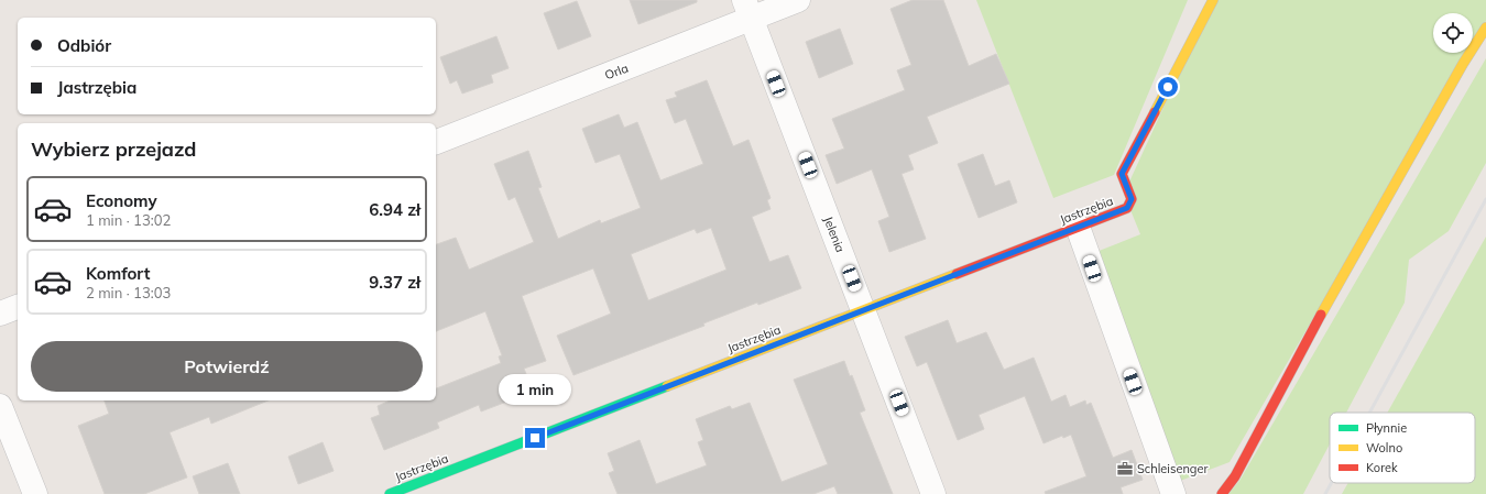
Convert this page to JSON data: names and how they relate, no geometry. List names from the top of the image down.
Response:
{
  "streets": {
    "street": ["Orla", "Jastrzębia", "Jelenia"]
  },
  "crossings": [
    ["Orla", "Jelenia"],
    ["Jastrzębia", "Jelenia"]
  ],
  "places": {
    "office": ["Schleisenger"]
  },
  "legend": ["Płynnie", "Wolno", "Korek"],
  "page": {
    "banner": ["Odbiór", "Jastrzębia"],
    "heading": "Wybierz przejazd",
    "list": [
      {
        "name": "Economy",
        "note": "1 min · 13:02",
        "value": "6.94 zł"
      },
      {
        "name": "Komfort",
        "note": "2 min · 13:03",
        "value": "9.37 zł"
      }
    ],
    "buttons": "Potwierdź",
    "bubble": "1 min"
  }
}
